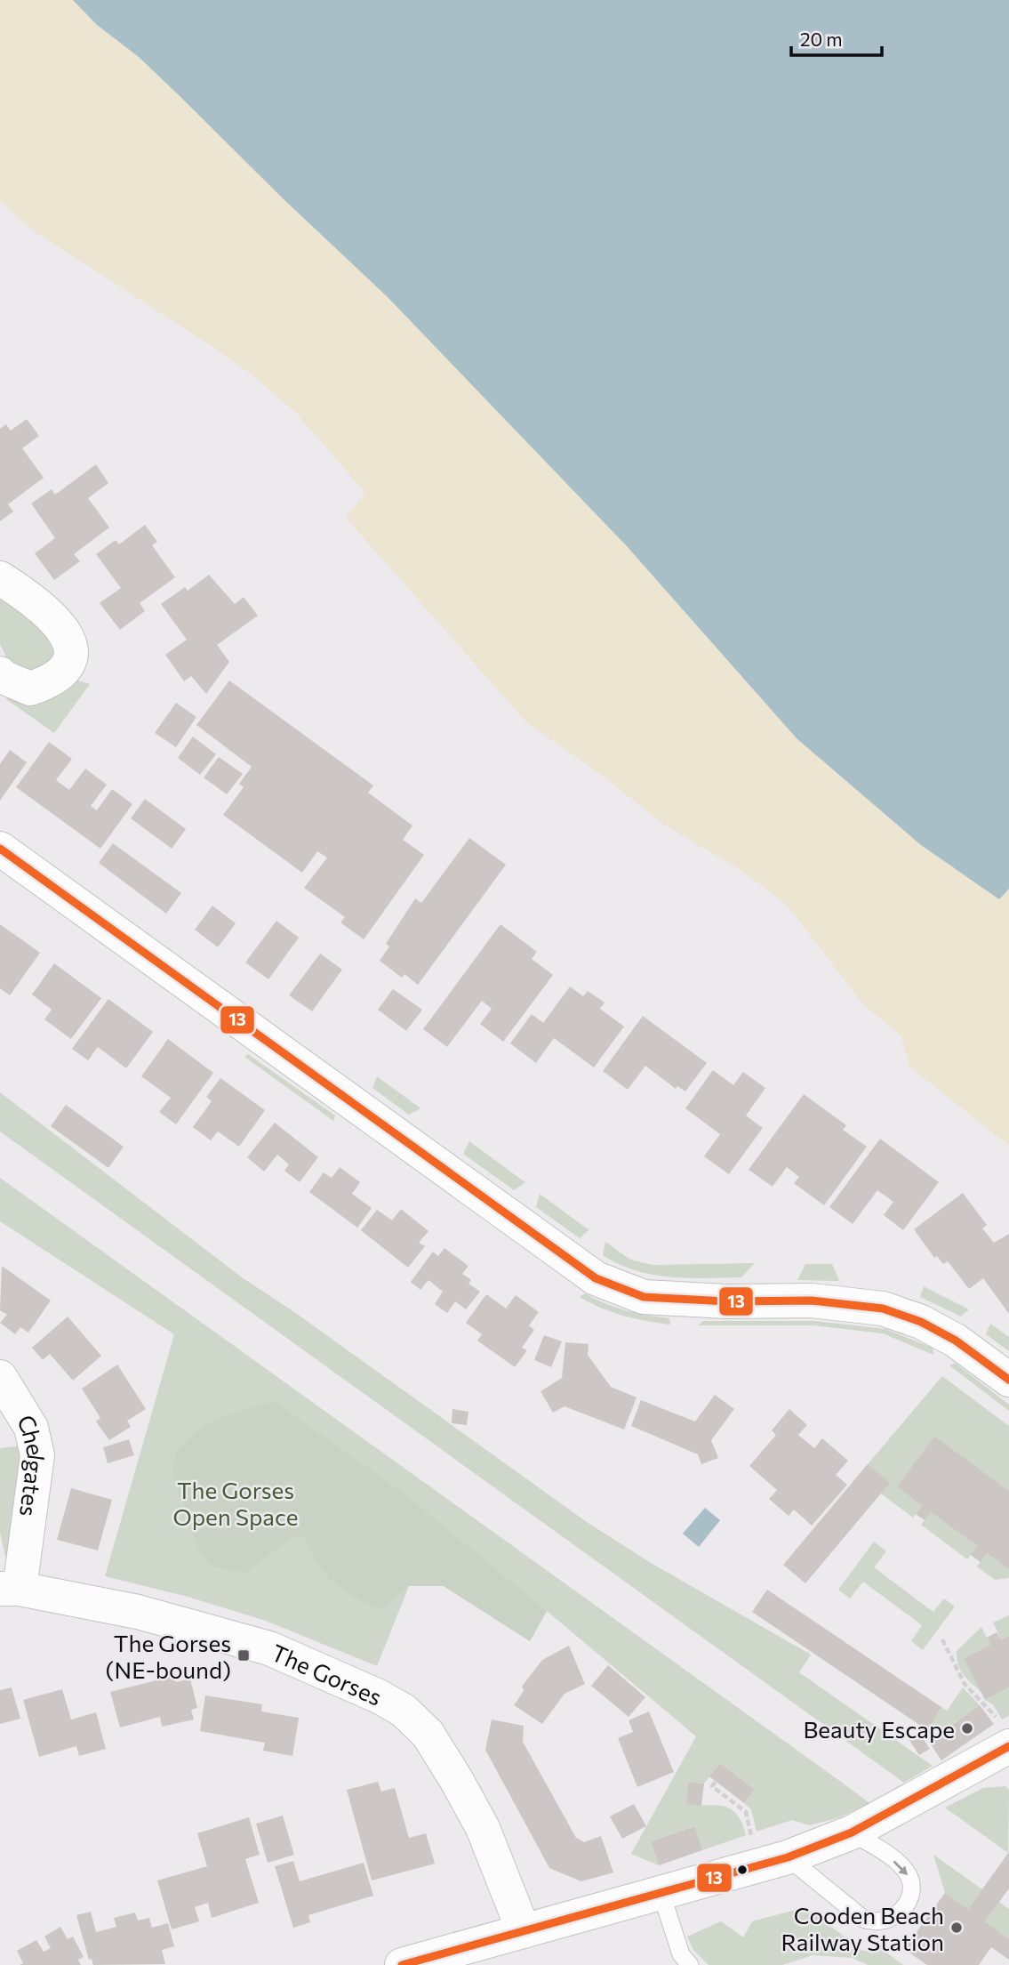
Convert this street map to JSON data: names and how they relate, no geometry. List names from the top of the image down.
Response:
{
  "streets": {
    "main road": ["Chelgates", "The Gorses"]
  },
  "crossings": [
    ["Chelgates", "The Gorses"]
  ],
  "parks": ["The Gorses Open Space"],
  "places": {
    "transit": ["The Gorses (NE-bound)"],
    "other": ["Beauty Escape", "Cooden Beach Railway Station"]
  },
  "lines": ["transit line 13"],
  "scale_bar": "20 m"
}
